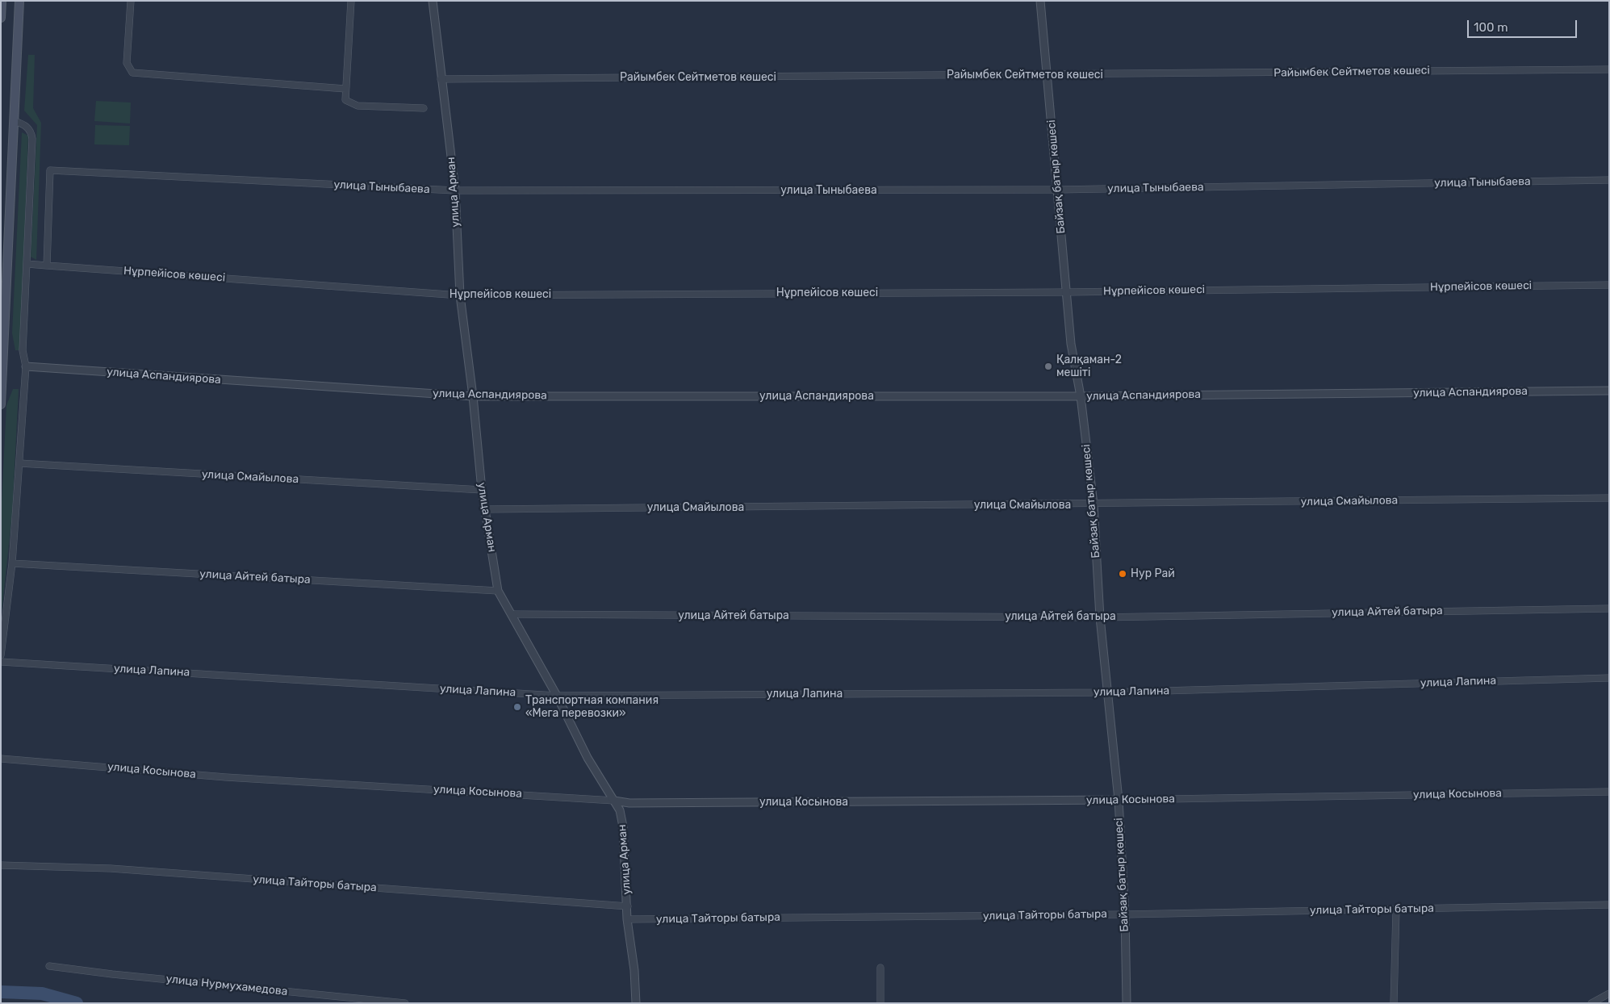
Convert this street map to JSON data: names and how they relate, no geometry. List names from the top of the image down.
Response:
{
  "streets": {
    "street": [
      "Райымбек Сейтметов көшесі",
      "Байзақ батыр көшесі",
      "улица Тыныбаева",
      "улица Арман",
      "Нұрпейісов көшесі",
      "улица Аспандиярова",
      "улица Смайылова",
      "улица Айтей батыра",
      "улица Лапина",
      "улица Косынова",
      "улица Тайторы батыра",
      "улица Нурмухамедова"
    ]
  },
  "crossings": [
    ["Райымбек Сейтметов көшесі", "Байзақ батыр көшесі"],
    ["Райымбек Сейтметов көшесі", "улица Арман"],
    ["Байзақ батыр көшесі", "улица Тыныбаева"],
    ["Байзақ батыр көшесі", "Нұрпейісов көшесі"],
    ["Байзақ батыр көшесі", "улица Аспандиярова"],
    ["Байзақ батыр көшесі", "улица Смайылова"],
    ["Байзақ батыр көшесі", "улица Айтей батыра"],
    ["Байзақ батыр көшесі", "улица Лапина"],
    ["Байзақ батыр көшесі", "улица Косынова"],
    ["Байзақ батыр көшесі", "улица Тайторы батыра"],
    ["улица Тыныбаева", "улица Арман"],
    ["улица Тыныбаева", "Нұрпейісов көшесі"],
    ["улица Арман", "Нұрпейісов көшесі"],
    ["улица Арман", "улица Аспандиярова"],
    ["улица Арман", "улица Смайылова"],
    ["улица Арман", "улица Айтей батыра"],
    ["улица Арман", "улица Лапина"],
    ["улица Арман", "улица Косынова"],
    ["улица Арман", "улица Тайторы батыра"]
  ],
  "places": ["Қалқаман-2 мешіті", "Нур Рай", "Транспортная компания «Мега перевозки»"],
  "scale_bar": "100 m"
}
